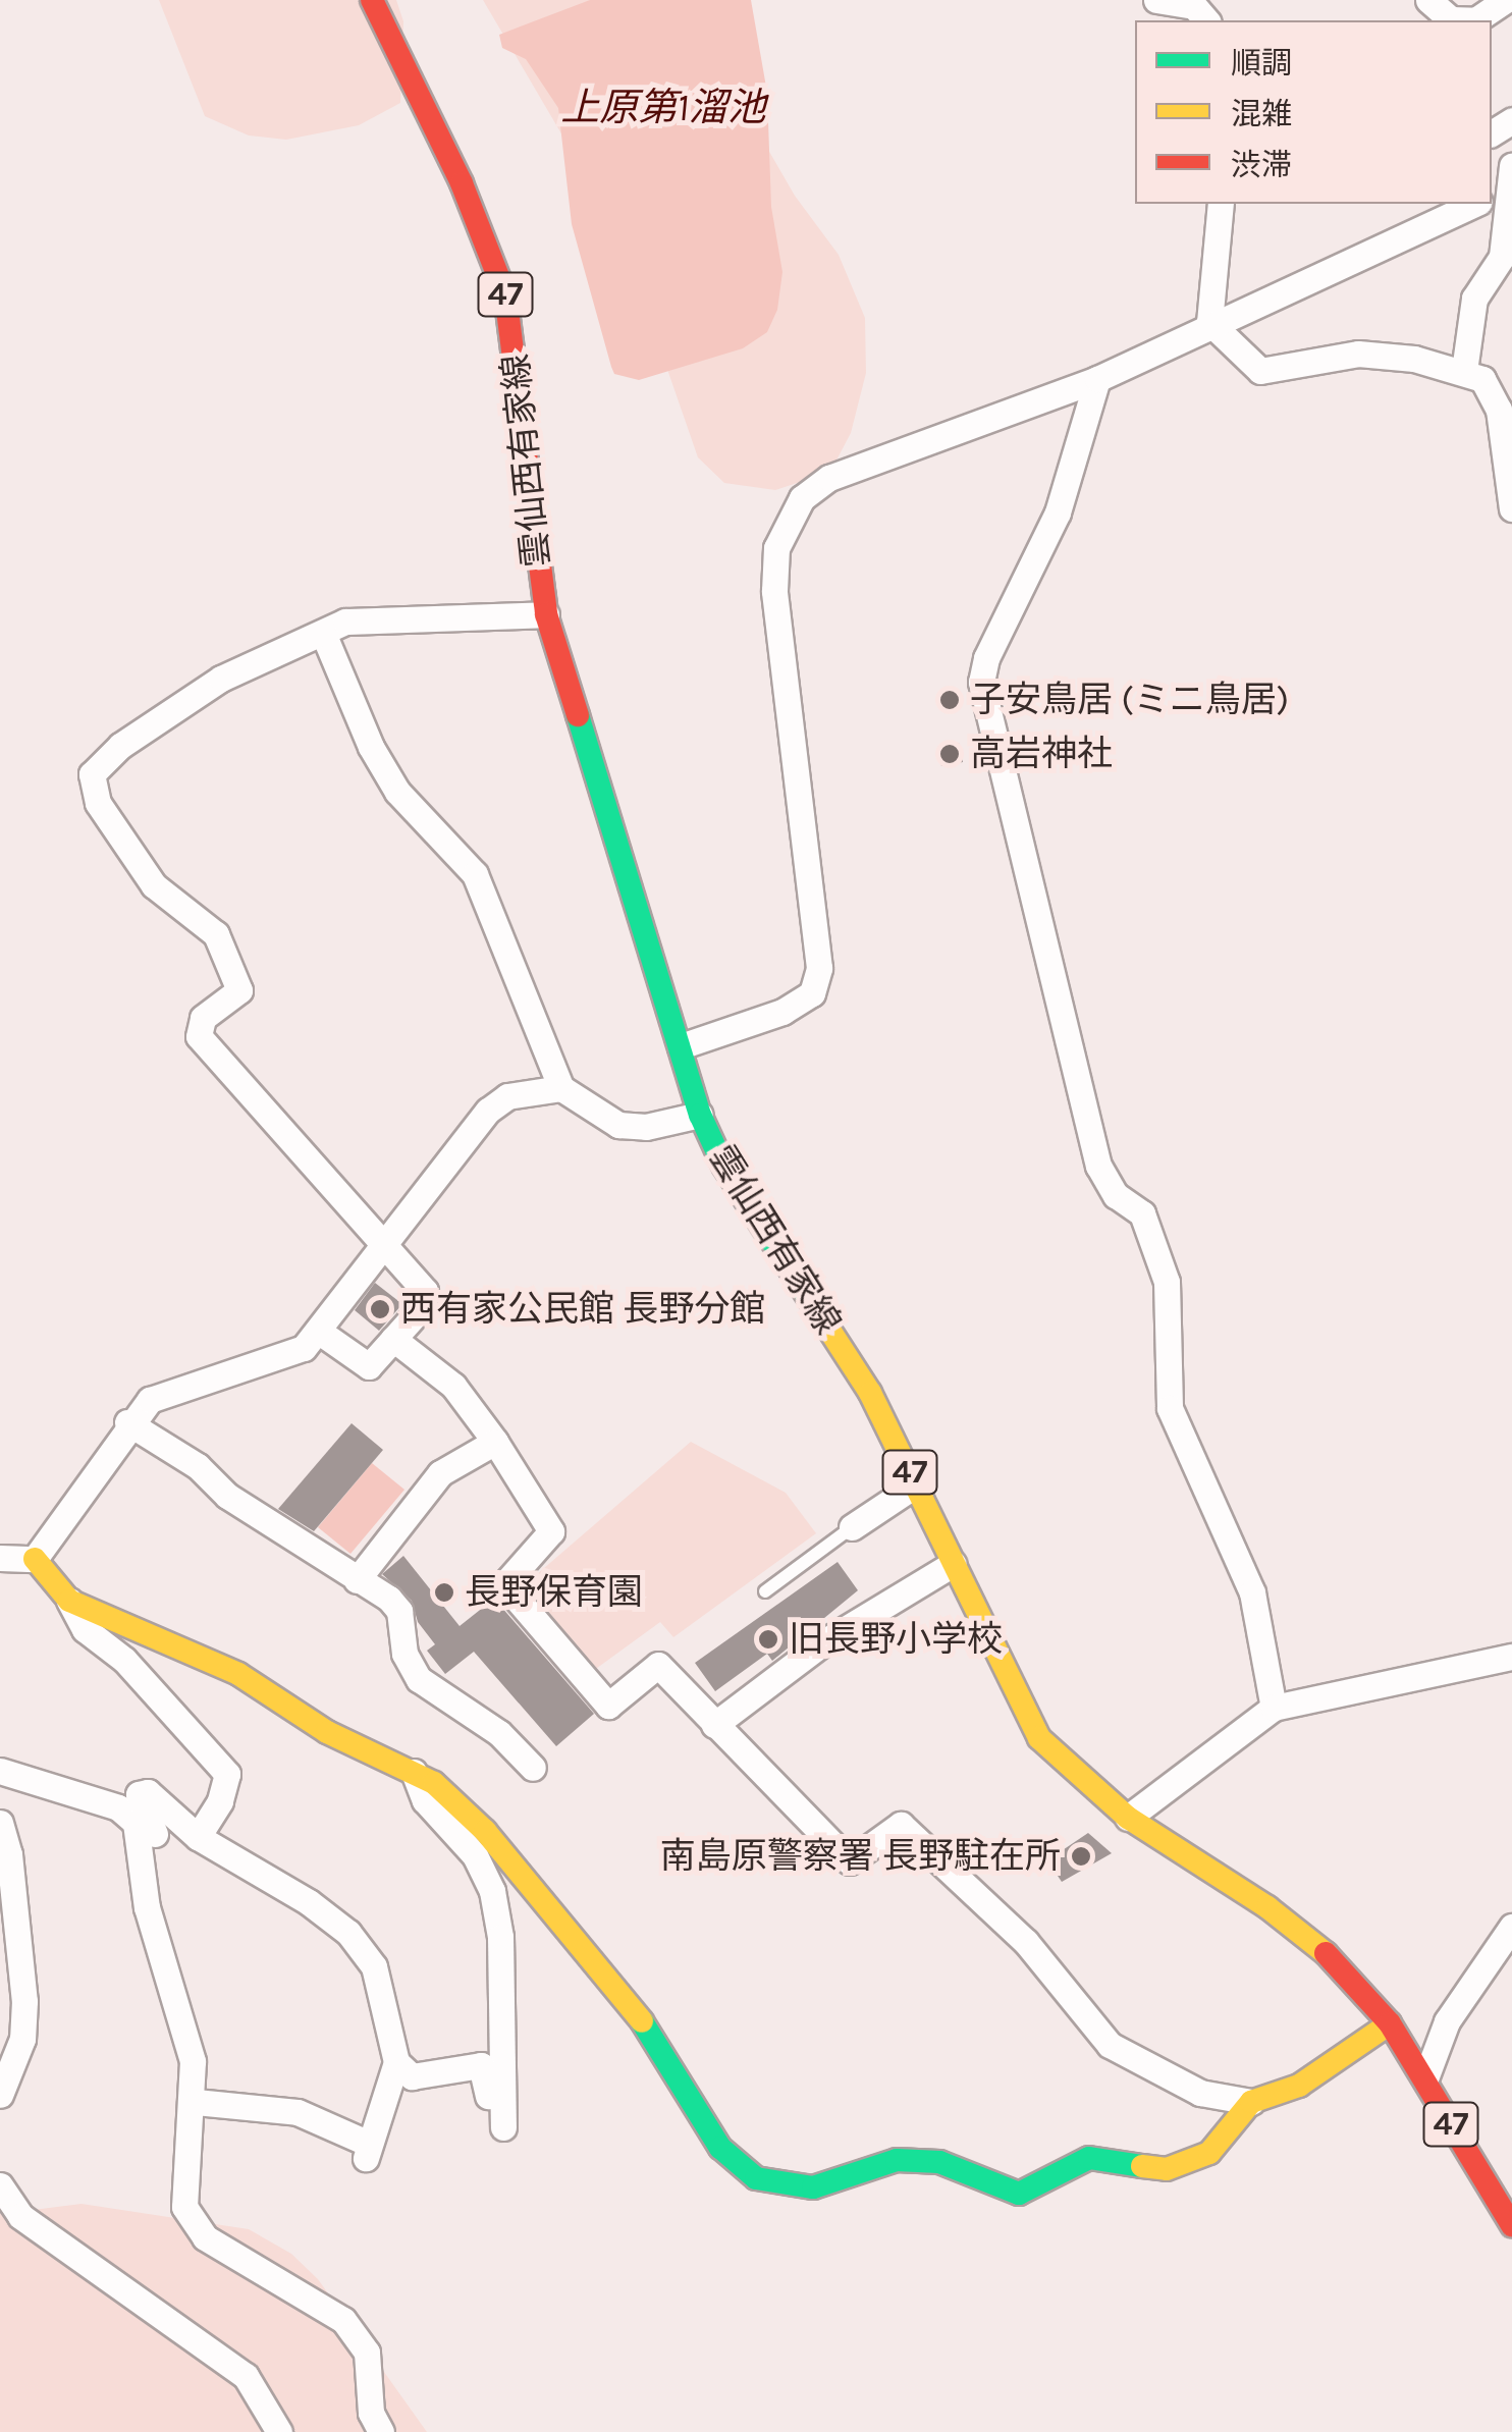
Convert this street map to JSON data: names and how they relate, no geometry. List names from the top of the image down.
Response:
{
  "streets": {
    "main road": ["47", "雲仙西有家線"]
  },
  "water": ["上原第1溜池"],
  "places": [
    "子安鳥居 (ミニ鳥居)",
    "高岩神社",
    "西有家公民館 長野分館",
    "長野保育園",
    "旧長野小学校",
    "南島原警察署 長野駐在所"
  ],
  "legend": ["順調", "混雑", "渋滞"]
}
